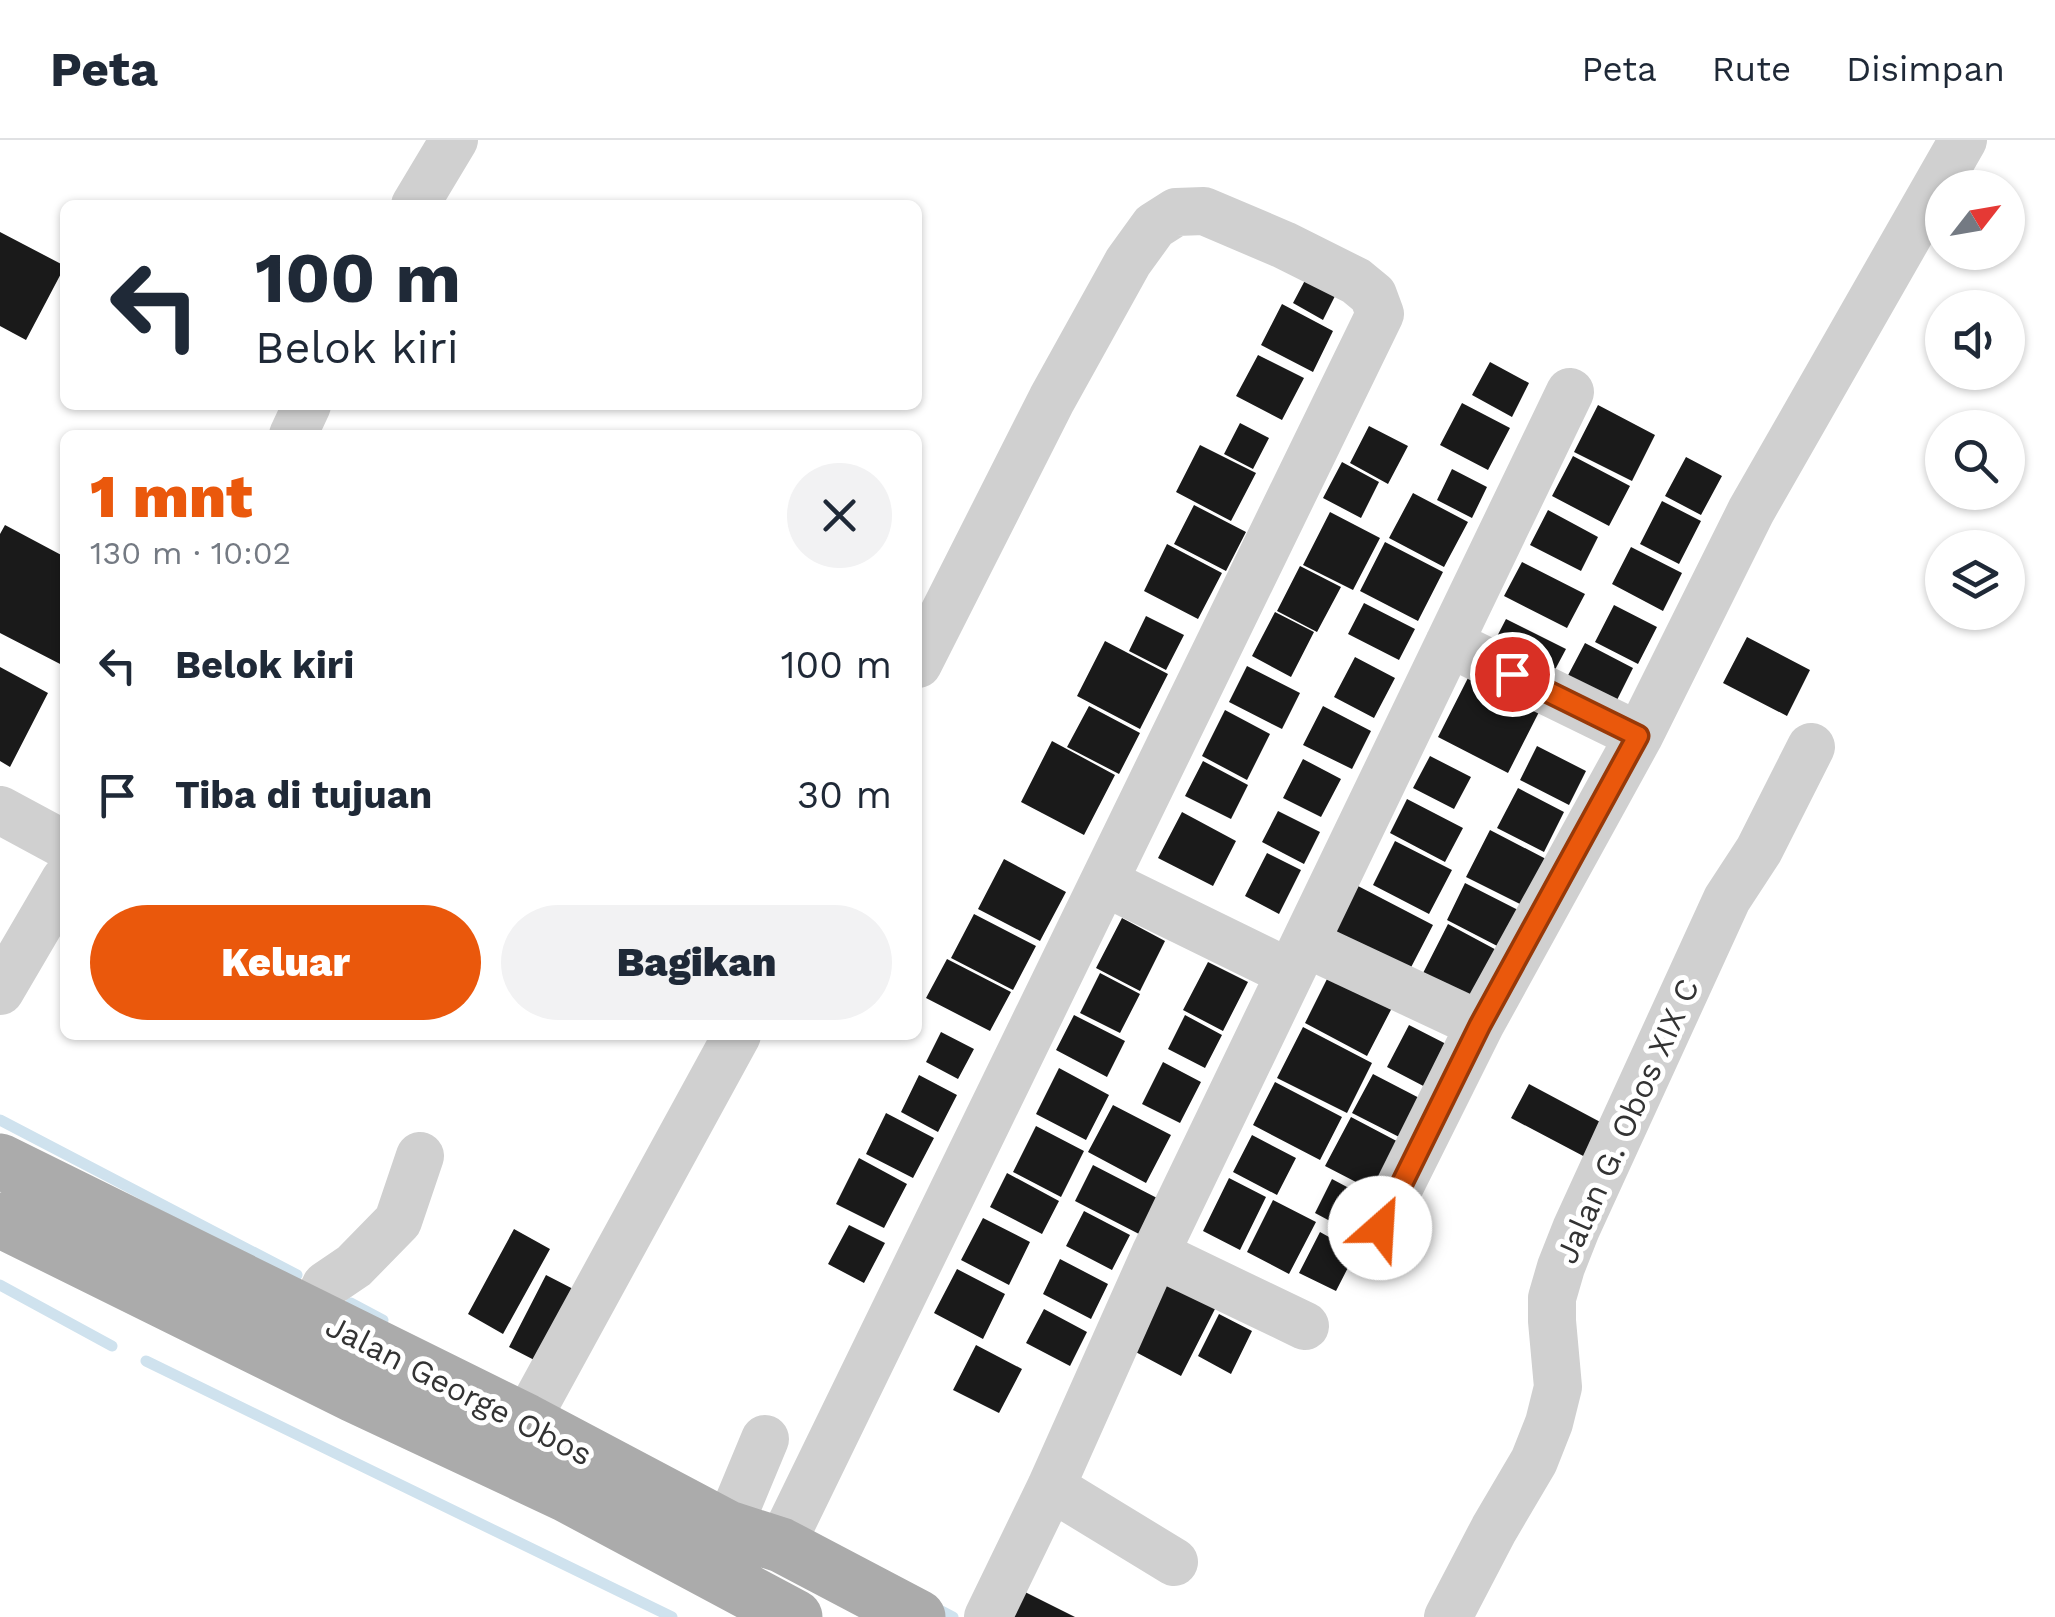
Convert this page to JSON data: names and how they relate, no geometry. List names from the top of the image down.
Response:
{
  "streets": {
    "main road": ["Jalan George Obos"],
    "street": ["Jalan G. Obos XIX C"]
  },
  "north": "top right",
  "page": {
    "header": "Peta",
    "nav": ["Peta", "Rute", "Disimpan"],
    "turn": ["100 m", "Belok kiri"],
    "heading": ["1 mnt", "130 m · 10:02"],
    "list": [
      {
        "name": "Belok kiri",
        "value": "100 m"
      },
      {
        "name": "Tiba di tujuan",
        "value": "30 m"
      }
    ],
    "buttons": ["Keluar", "Bagikan"]
  }
}
